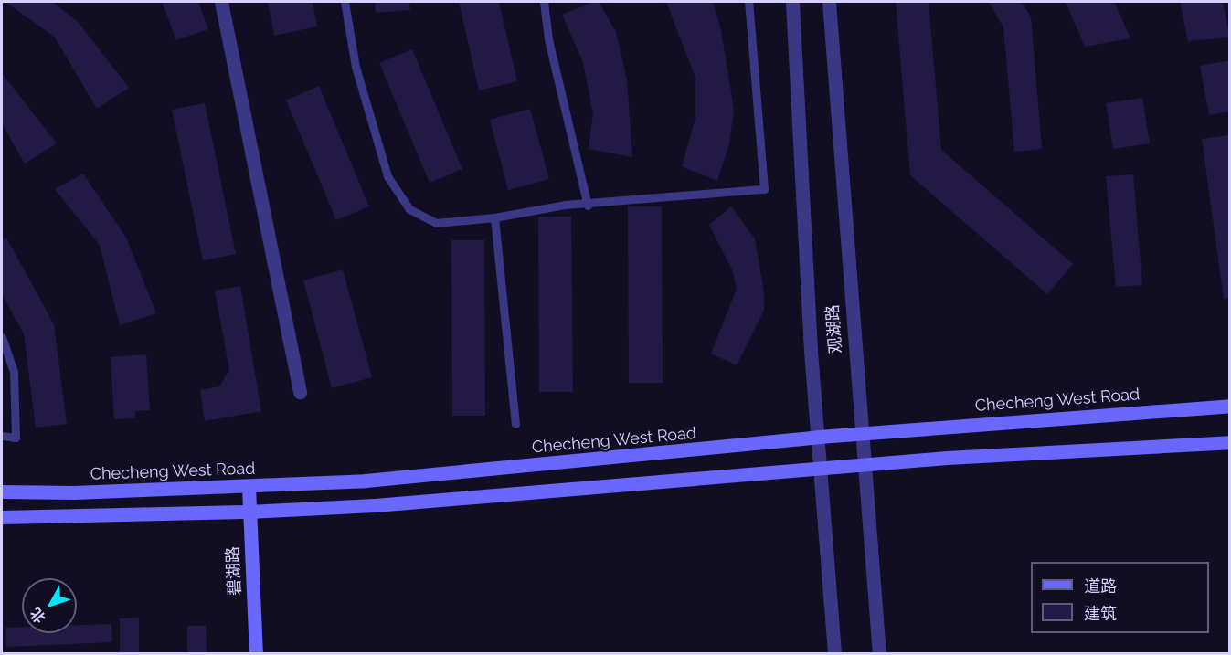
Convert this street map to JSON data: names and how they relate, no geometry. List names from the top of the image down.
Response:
{
  "streets": {
    "main road": ["Checheng West Road", "碧湖路"],
    "street": ["观湖路"]
  },
  "crossings": [
    ["观湖路", "Checheng West Road"],
    ["Checheng West Road", "碧湖路"]
  ],
  "legend": ["道路", "建筑"],
  "north": "bottom left"
}
